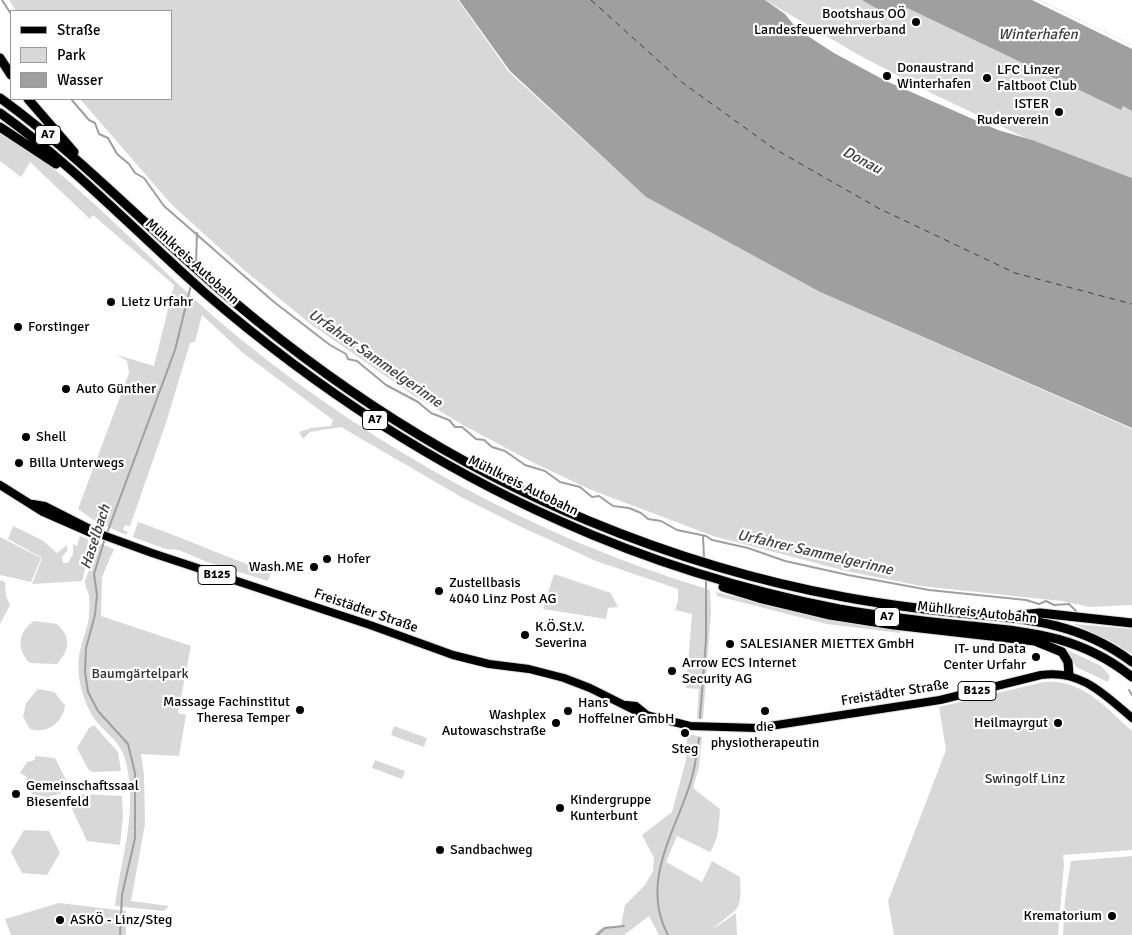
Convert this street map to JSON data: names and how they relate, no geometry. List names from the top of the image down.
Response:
{
  "streets": {
    "highway": ["A7", "Mühlkreis Autobahn"],
    "main road": ["B125", "Freistädter Straße"]
  },
  "water": [
    "Winterhafen",
    "Donau",
    "Urfahrer Sammelgerinne",
    "Haselbach"
  ],
  "parks": ["Baumgärtelpark", "Swingolf Linz"],
  "places": [
    "Bootshaus OÖ Landesfeuerwehrverband",
    "Donaustrand Winterhafen",
    "LFC Linzer Faltboot Club",
    "ISTER Ruderverein",
    "Lietz Urfahr",
    "Forstinger",
    "Auto Günther",
    "Shell",
    "Billa Unterwegs",
    "Hofer",
    "Wash.ME",
    "Zustellbasis 4040 Linz Post AG",
    "K.Ö.St.V. Severina",
    "SALESIANER MIETTEX GmbH",
    "IT- und Data Center Urfahr",
    "Arrow ECS Internet Security AG",
    "Massage Fachinstitut Theresa Temper",
    "Hans Hoffelner GmbH",
    "die physiotherapeutin",
    "Washplex Autowaschstraße",
    "Heilmayrgut",
    "Steg",
    "Gemeinschaftssaal Biesenfeld",
    "Kindergruppe Kunterbunt",
    "Sandbachweg",
    "Krematorium",
    "ASKÖ - Linz/Steg"
  ],
  "legend": ["Straße", "Park", "Wasser"]
}
